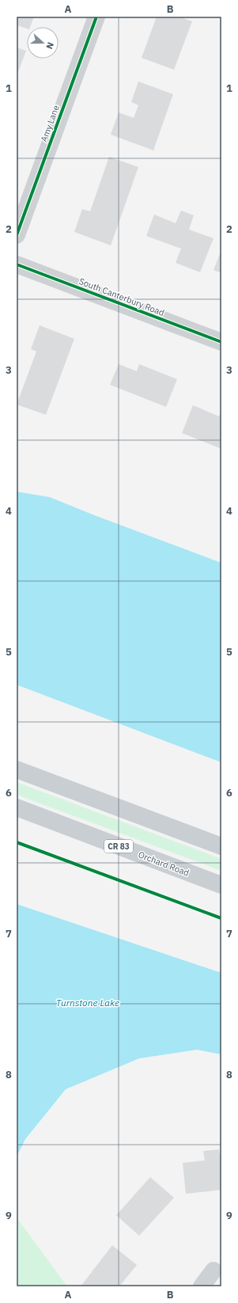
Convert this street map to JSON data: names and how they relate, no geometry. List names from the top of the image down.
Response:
{
  "streets": {
    "main road": ["CR 83", "Orchard Road"],
    "street": ["Amy Lane", "South Canterbury Road"]
  },
  "water": ["Turnstone Lake"],
  "north": "right",
  "grid": {
    "columns": ["A", "B"],
    "rows": [
      "1",
      "2",
      "3",
      "4",
      "5",
      "6",
      "7",
      "8",
      "9"
    ]
  }
}
